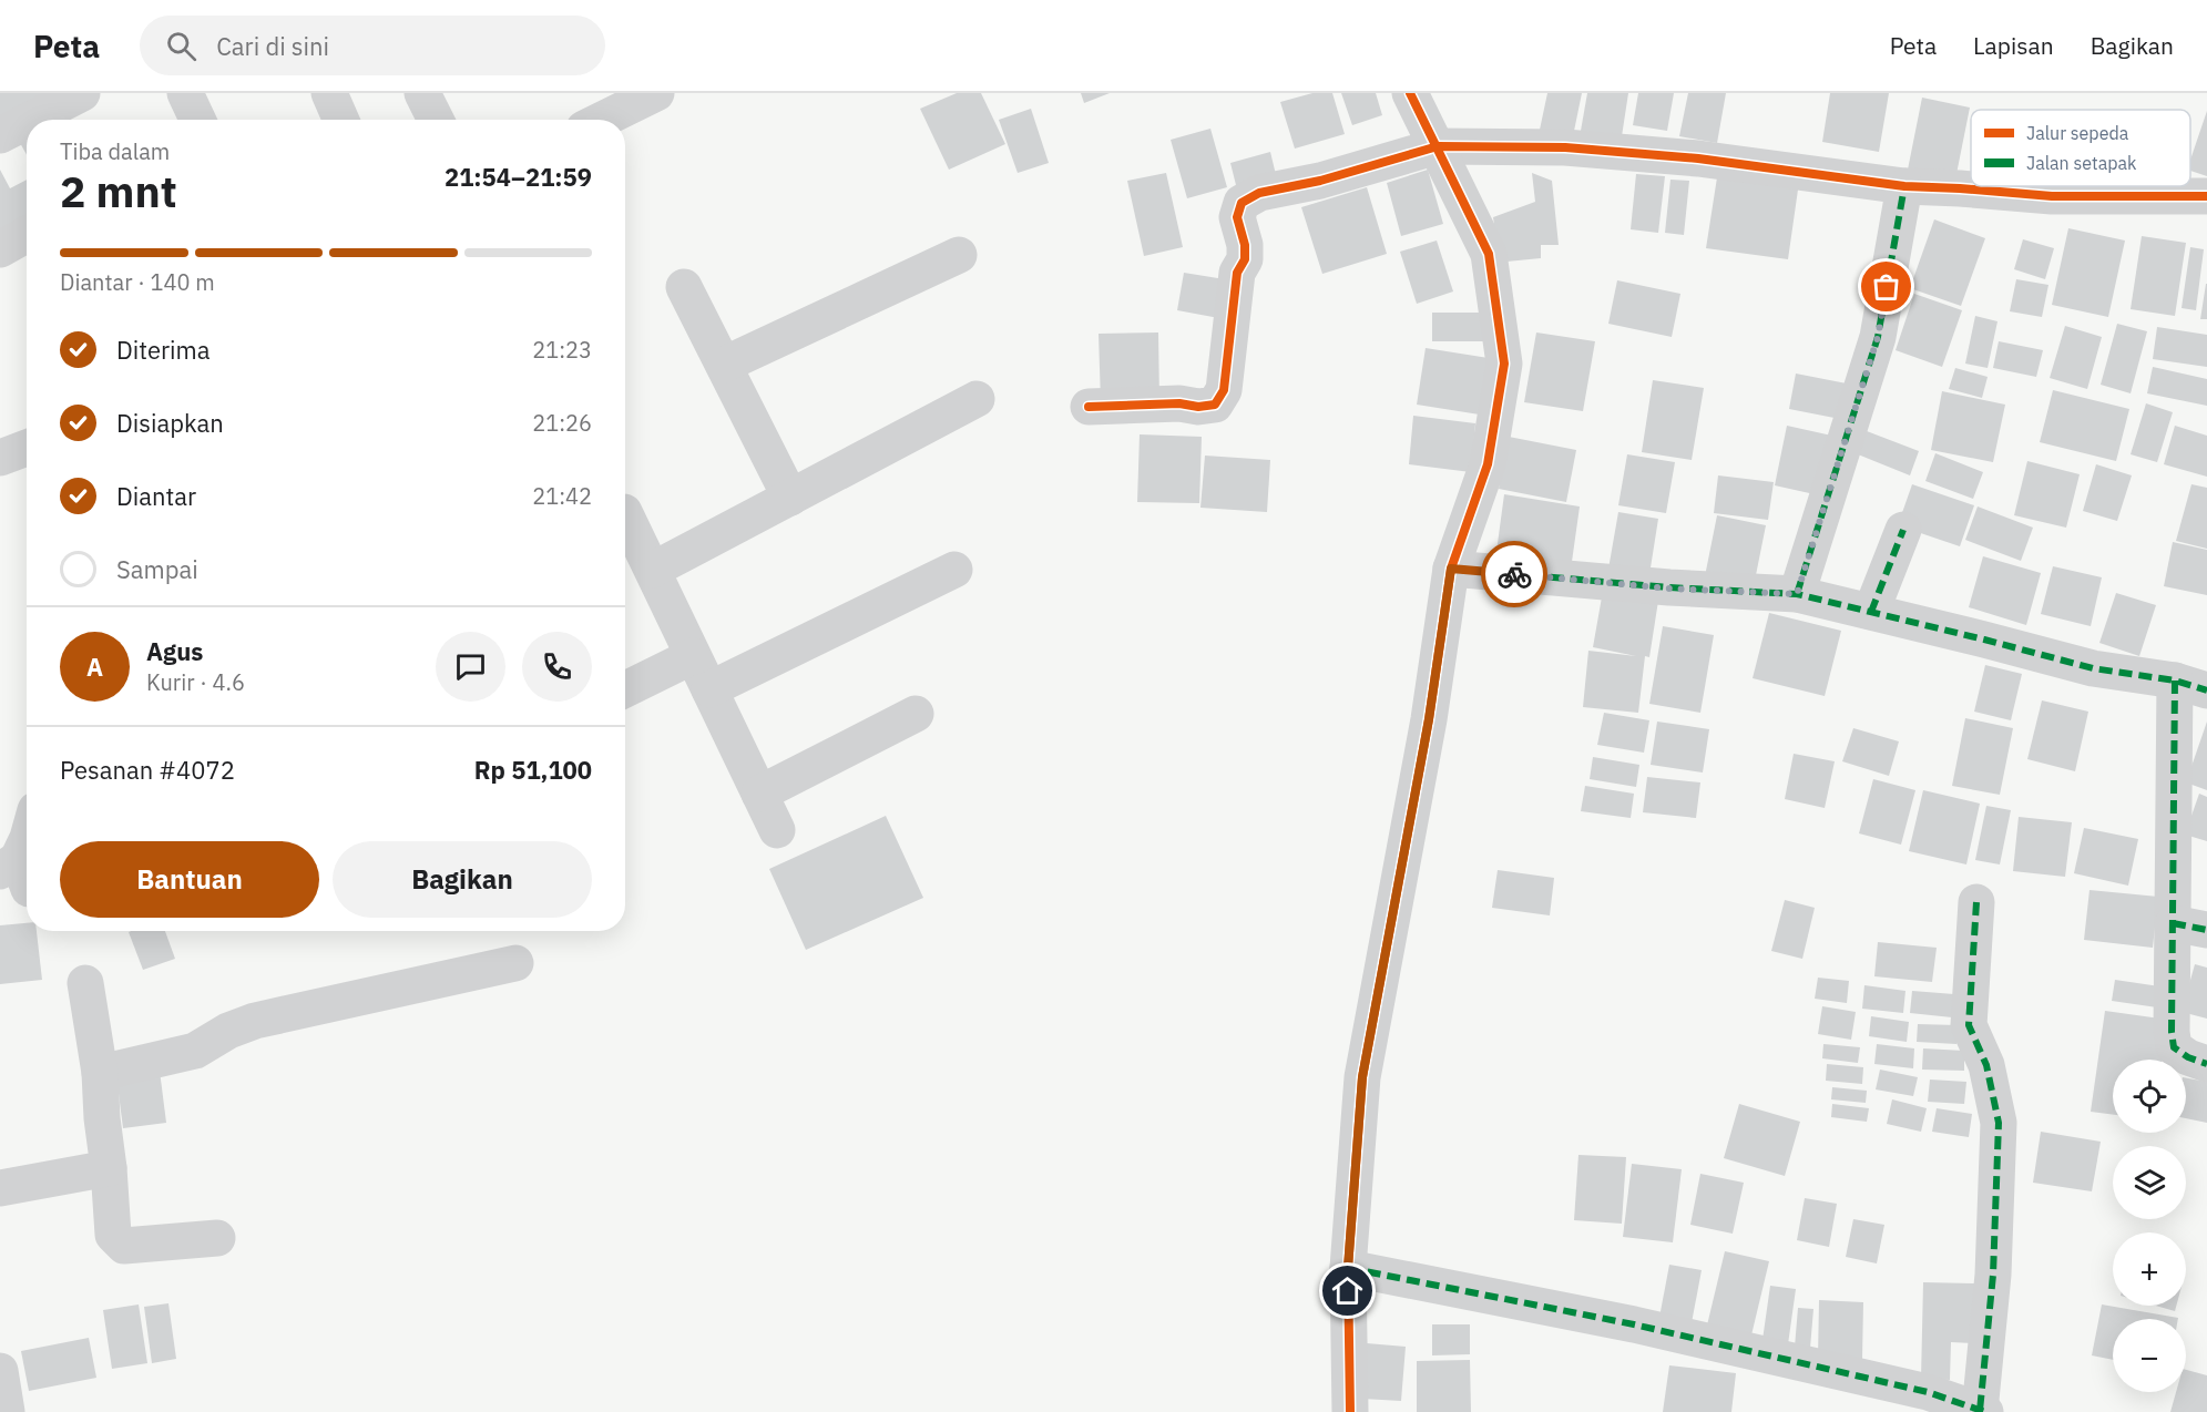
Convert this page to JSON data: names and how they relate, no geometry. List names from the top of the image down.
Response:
{
  "legend": ["Jalur sepeda", "Jalan setapak"],
  "page": {
    "header": "Peta",
    "search": "Cari di sini",
    "nav": ["Peta", "Lapisan", "Bagikan"],
    "heading": ["2 mnt", "Tiba dalam", "21:54–21:59"],
    "panel": [
      "Agus",
      "Kurir · 4.6",
      "Pesanan #4072",
      "Rp 51,100"
    ],
    "bar": "Diantar · 140 m",
    "list": [
      ["Diterima", "21:23"],
      ["Disiapkan", "21:26"],
      ["Diantar", "21:42"],
      "Sampai"
    ],
    "round": "A",
    "buttons": ["Bantuan", "Bagikan"],
    "map_buttons": ["+", "−"]
  }
}
